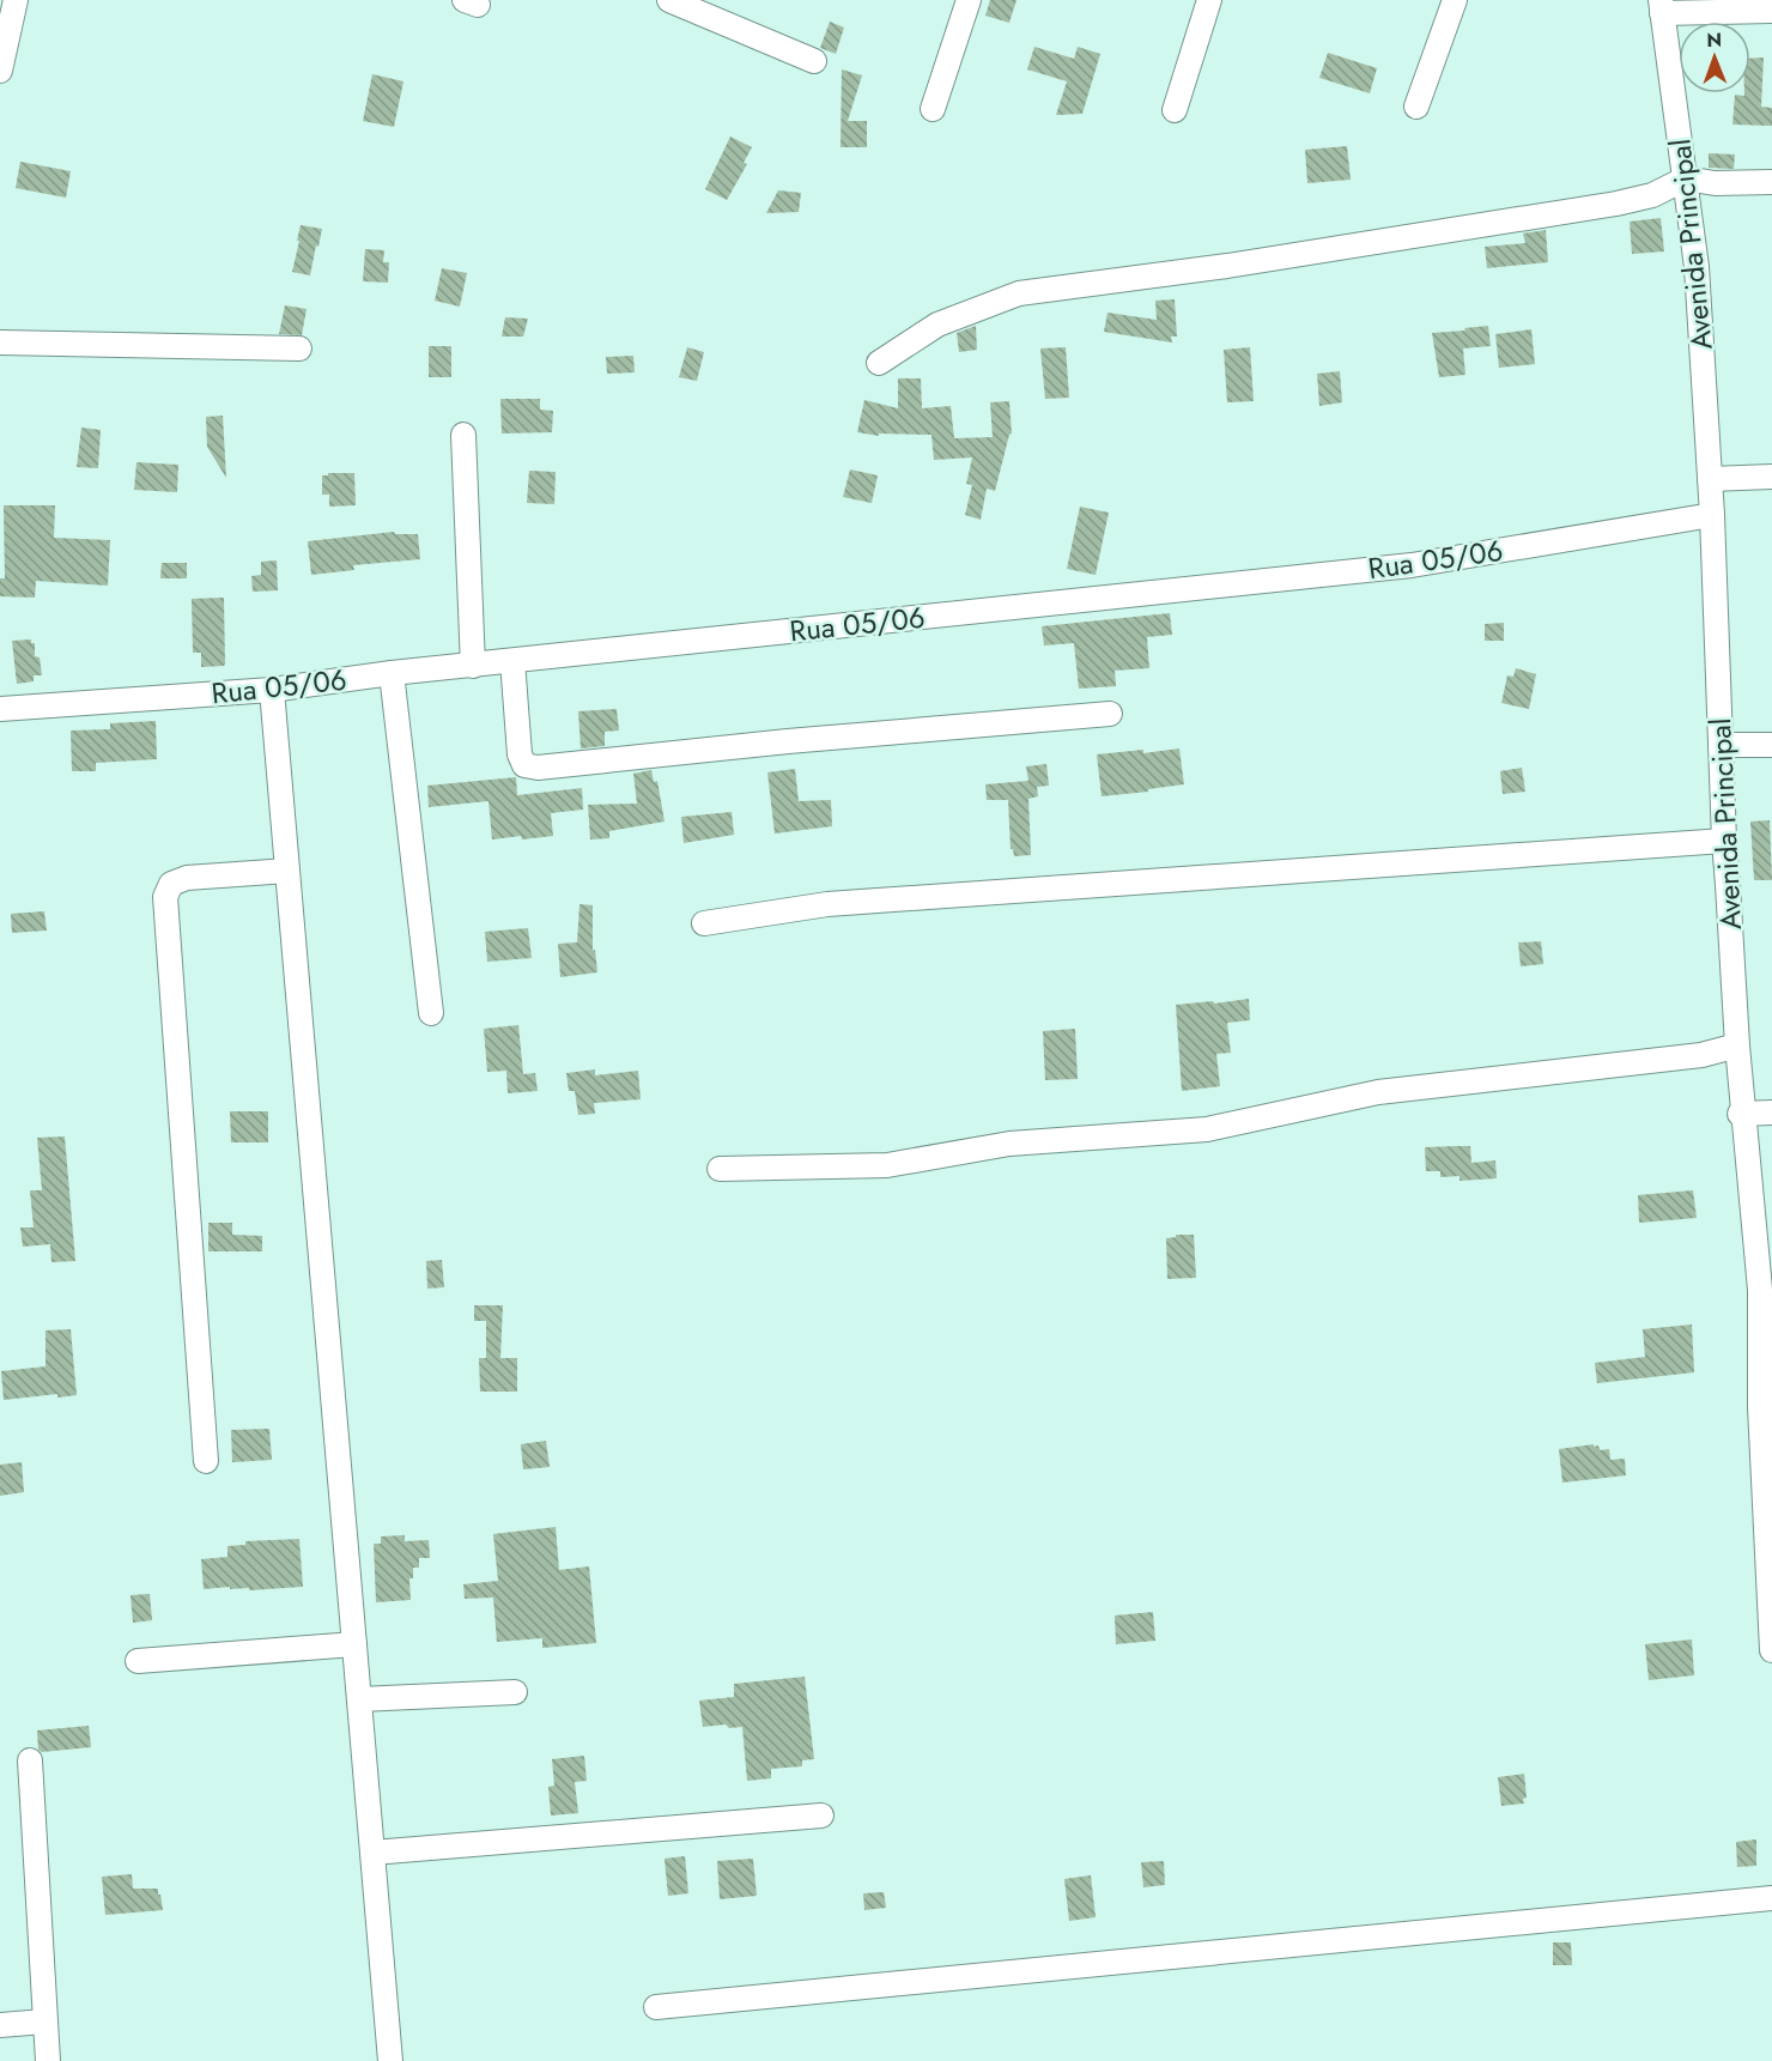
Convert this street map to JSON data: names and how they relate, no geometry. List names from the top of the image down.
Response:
{
  "streets": {
    "street": ["Avenida Principal", "Rua 05/06"]
  },
  "crossings": [
    ["Avenida Principal", "Rua 05/06"]
  ],
  "north": "top"
}
